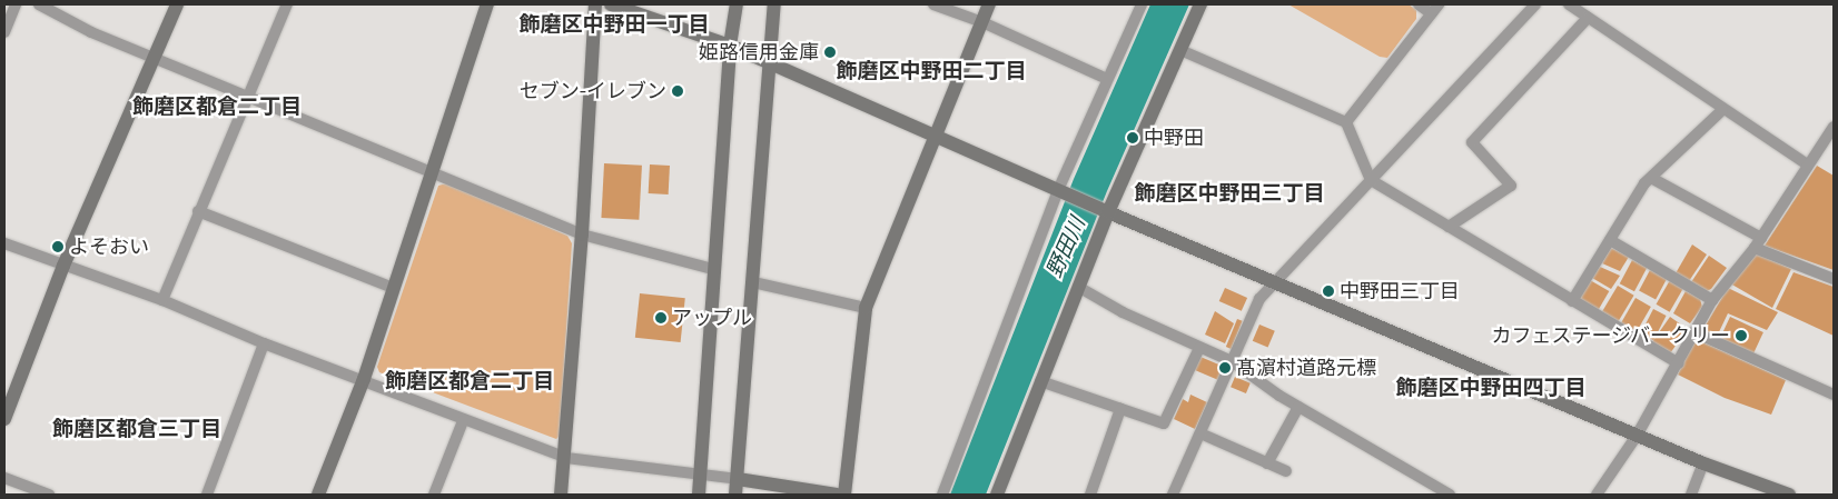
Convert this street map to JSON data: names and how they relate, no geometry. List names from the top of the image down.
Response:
{
  "districts": [
    "飾磨区中野田一丁目",
    "飾磨区中野田二丁目",
    "飾磨区都倉二丁目",
    "飾磨区中野田三丁目",
    "飾磨区都倉二丁目",
    "飾磨区中野田四丁目",
    "飾磨区都倉三丁目"
  ],
  "water": ["野田川"],
  "places": [
    "姫路信用金庫",
    "セブン-イレブン",
    "中野田",
    "よそおい",
    "中野田三丁目",
    "アップル",
    "カフェステージバークリー",
    "髙濵村道路元標"
  ]
}
